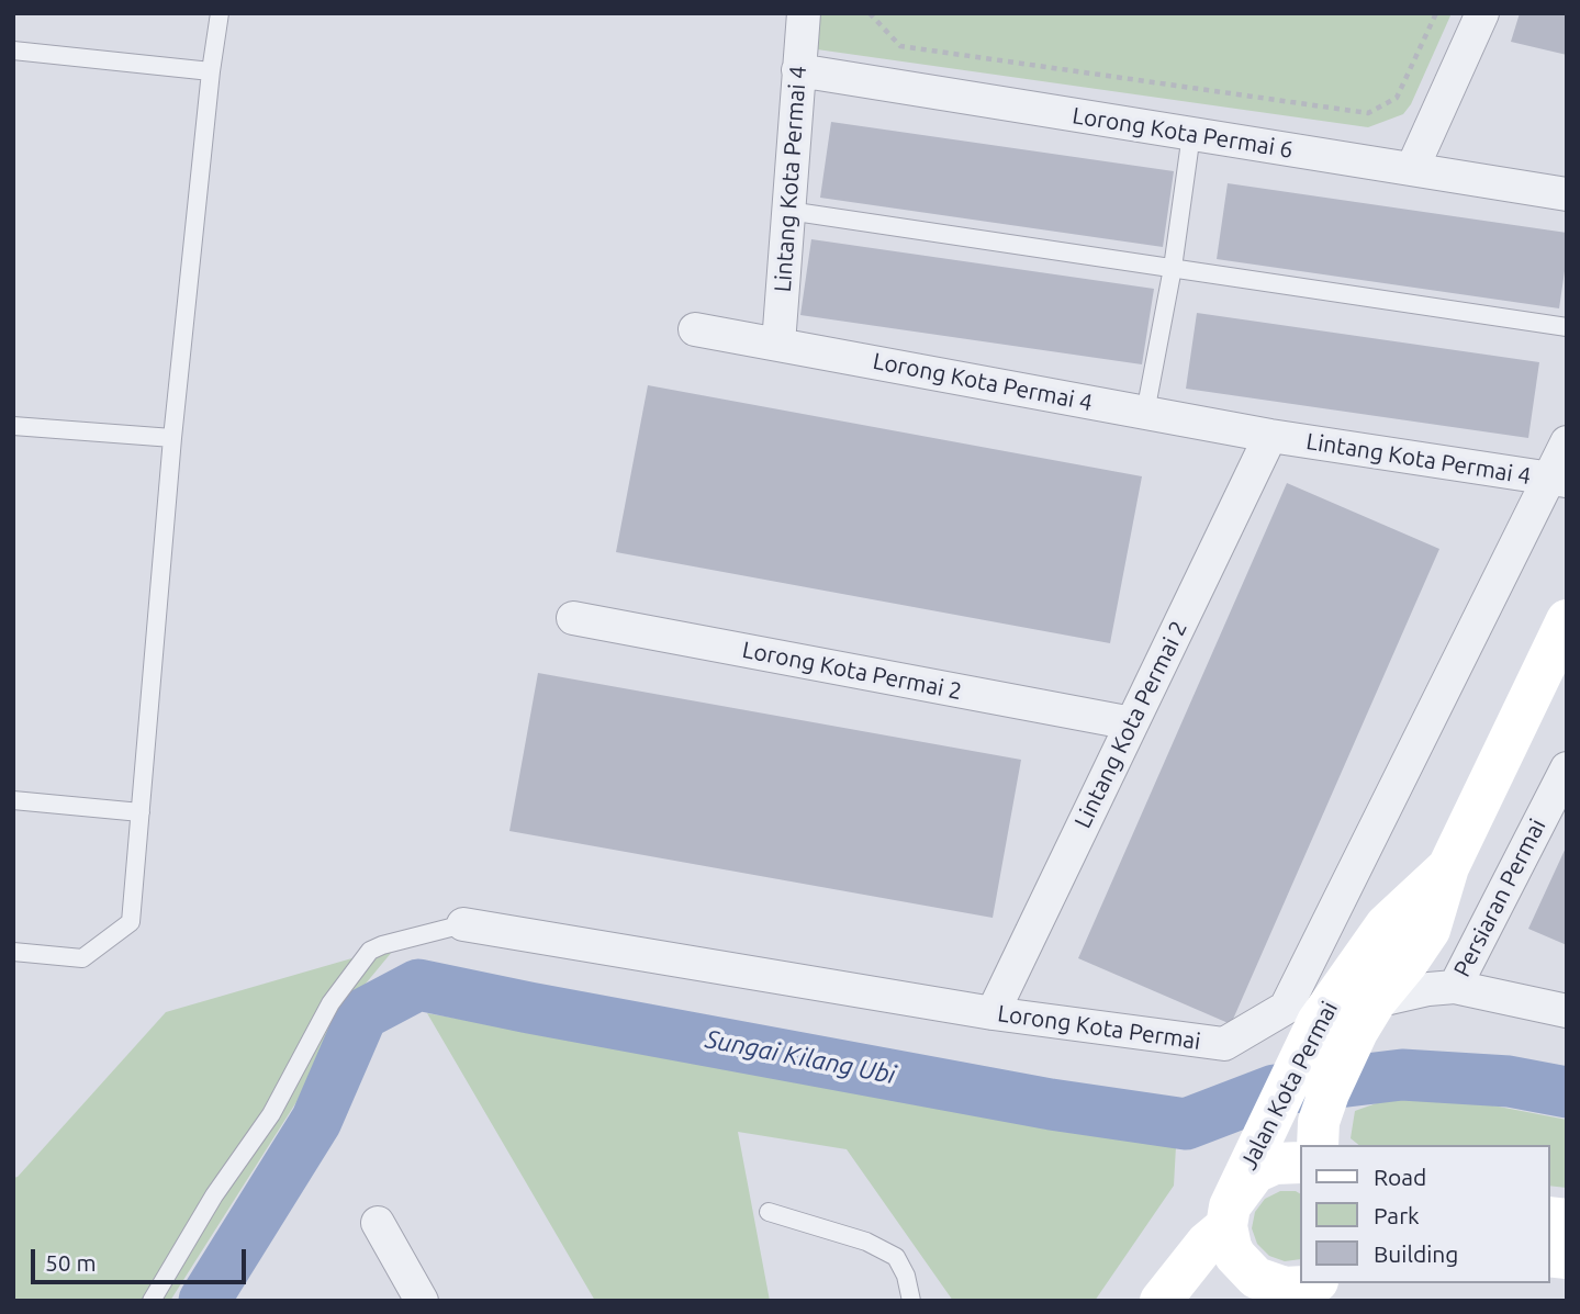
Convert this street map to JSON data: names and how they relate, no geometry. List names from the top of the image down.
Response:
{
  "streets": {
    "main road": ["Jalan Kota Permai"],
    "street": [
      "Lorong Kota Permai 6",
      "Lintang Kota Permai 4",
      "Lorong Kota Permai 4",
      "Lorong Kota Permai 2",
      "Lintang Kota Permai 2",
      "Persiaran Permai",
      "Lorong Kota Permai"
    ]
  },
  "crossings": [
    ["Lorong Kota Permai 6", "Lintang Kota Permai 4"],
    ["Lintang Kota Permai 4", "Lorong Kota Permai 4"],
    ["Lintang Kota Permai 4", "Lintang Kota Permai 2"],
    ["Lintang Kota Permai 4", "Lorong Kota Permai"],
    ["Lorong Kota Permai 4", "Lintang Kota Permai 2"],
    ["Lorong Kota Permai 2", "Lintang Kota Permai 2"],
    ["Lintang Kota Permai 2", "Lorong Kota Permai"]
  ],
  "water": ["Sungai Kilang Ubi"],
  "legend": ["Road", "Park", "Building"],
  "scale_bar": "50 m"
}
